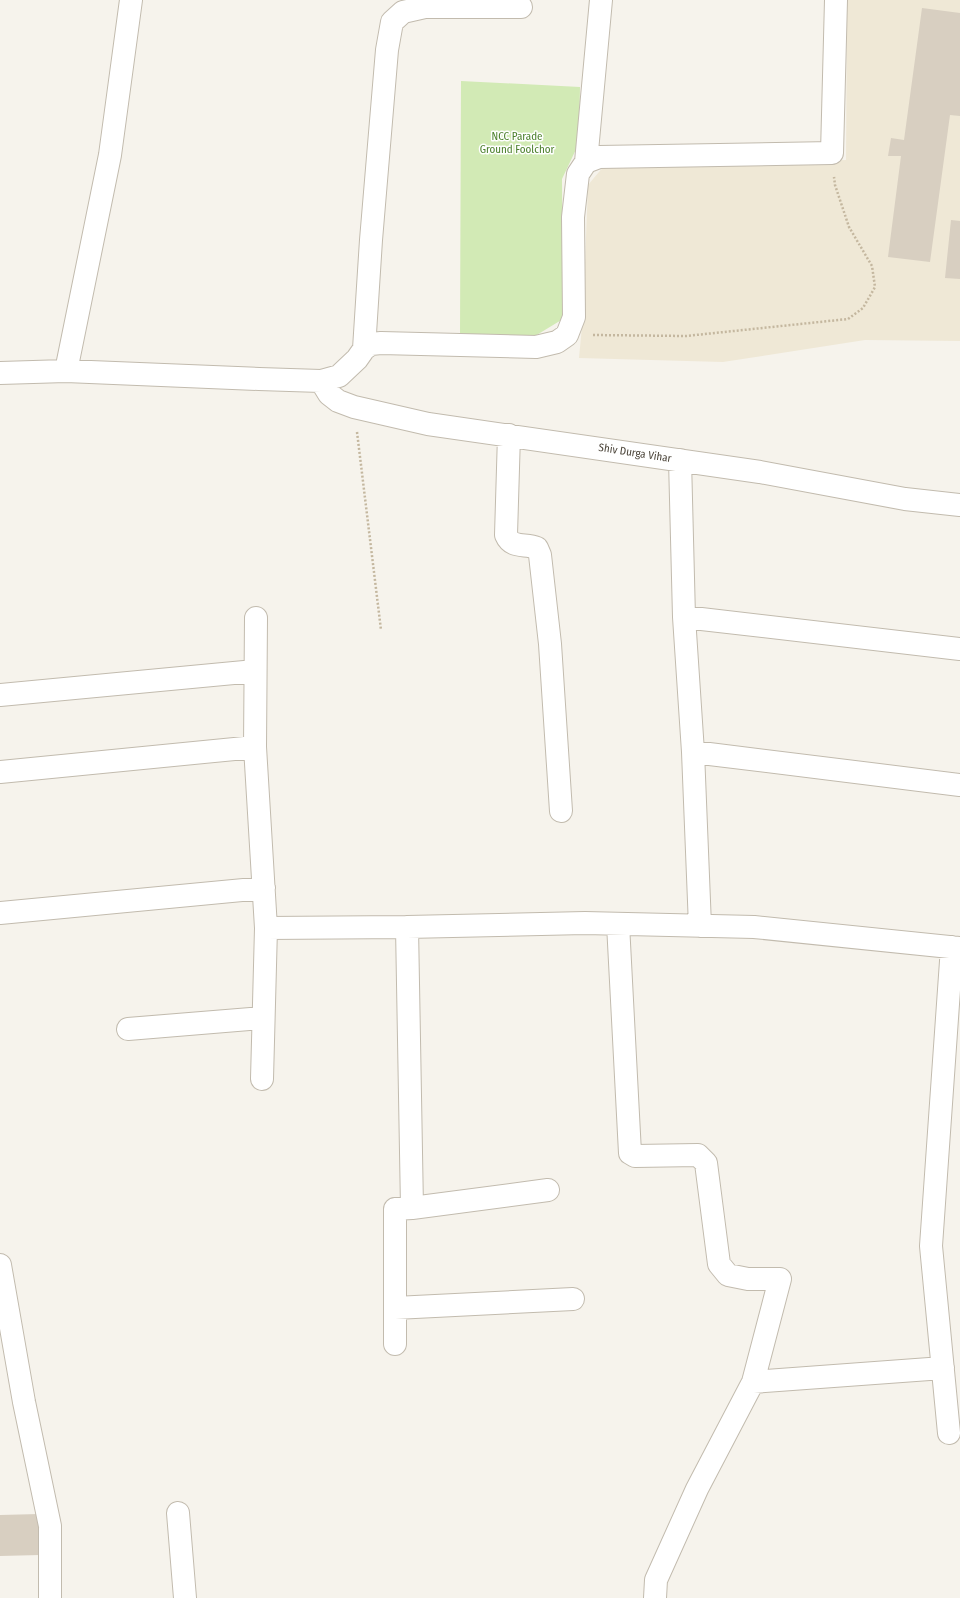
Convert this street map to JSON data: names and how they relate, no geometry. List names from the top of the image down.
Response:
{
  "streets": {
    "street": ["Shiv Durga Vihar"]
  },
  "parks": ["NCC Parade Ground Foolchor"]
}
